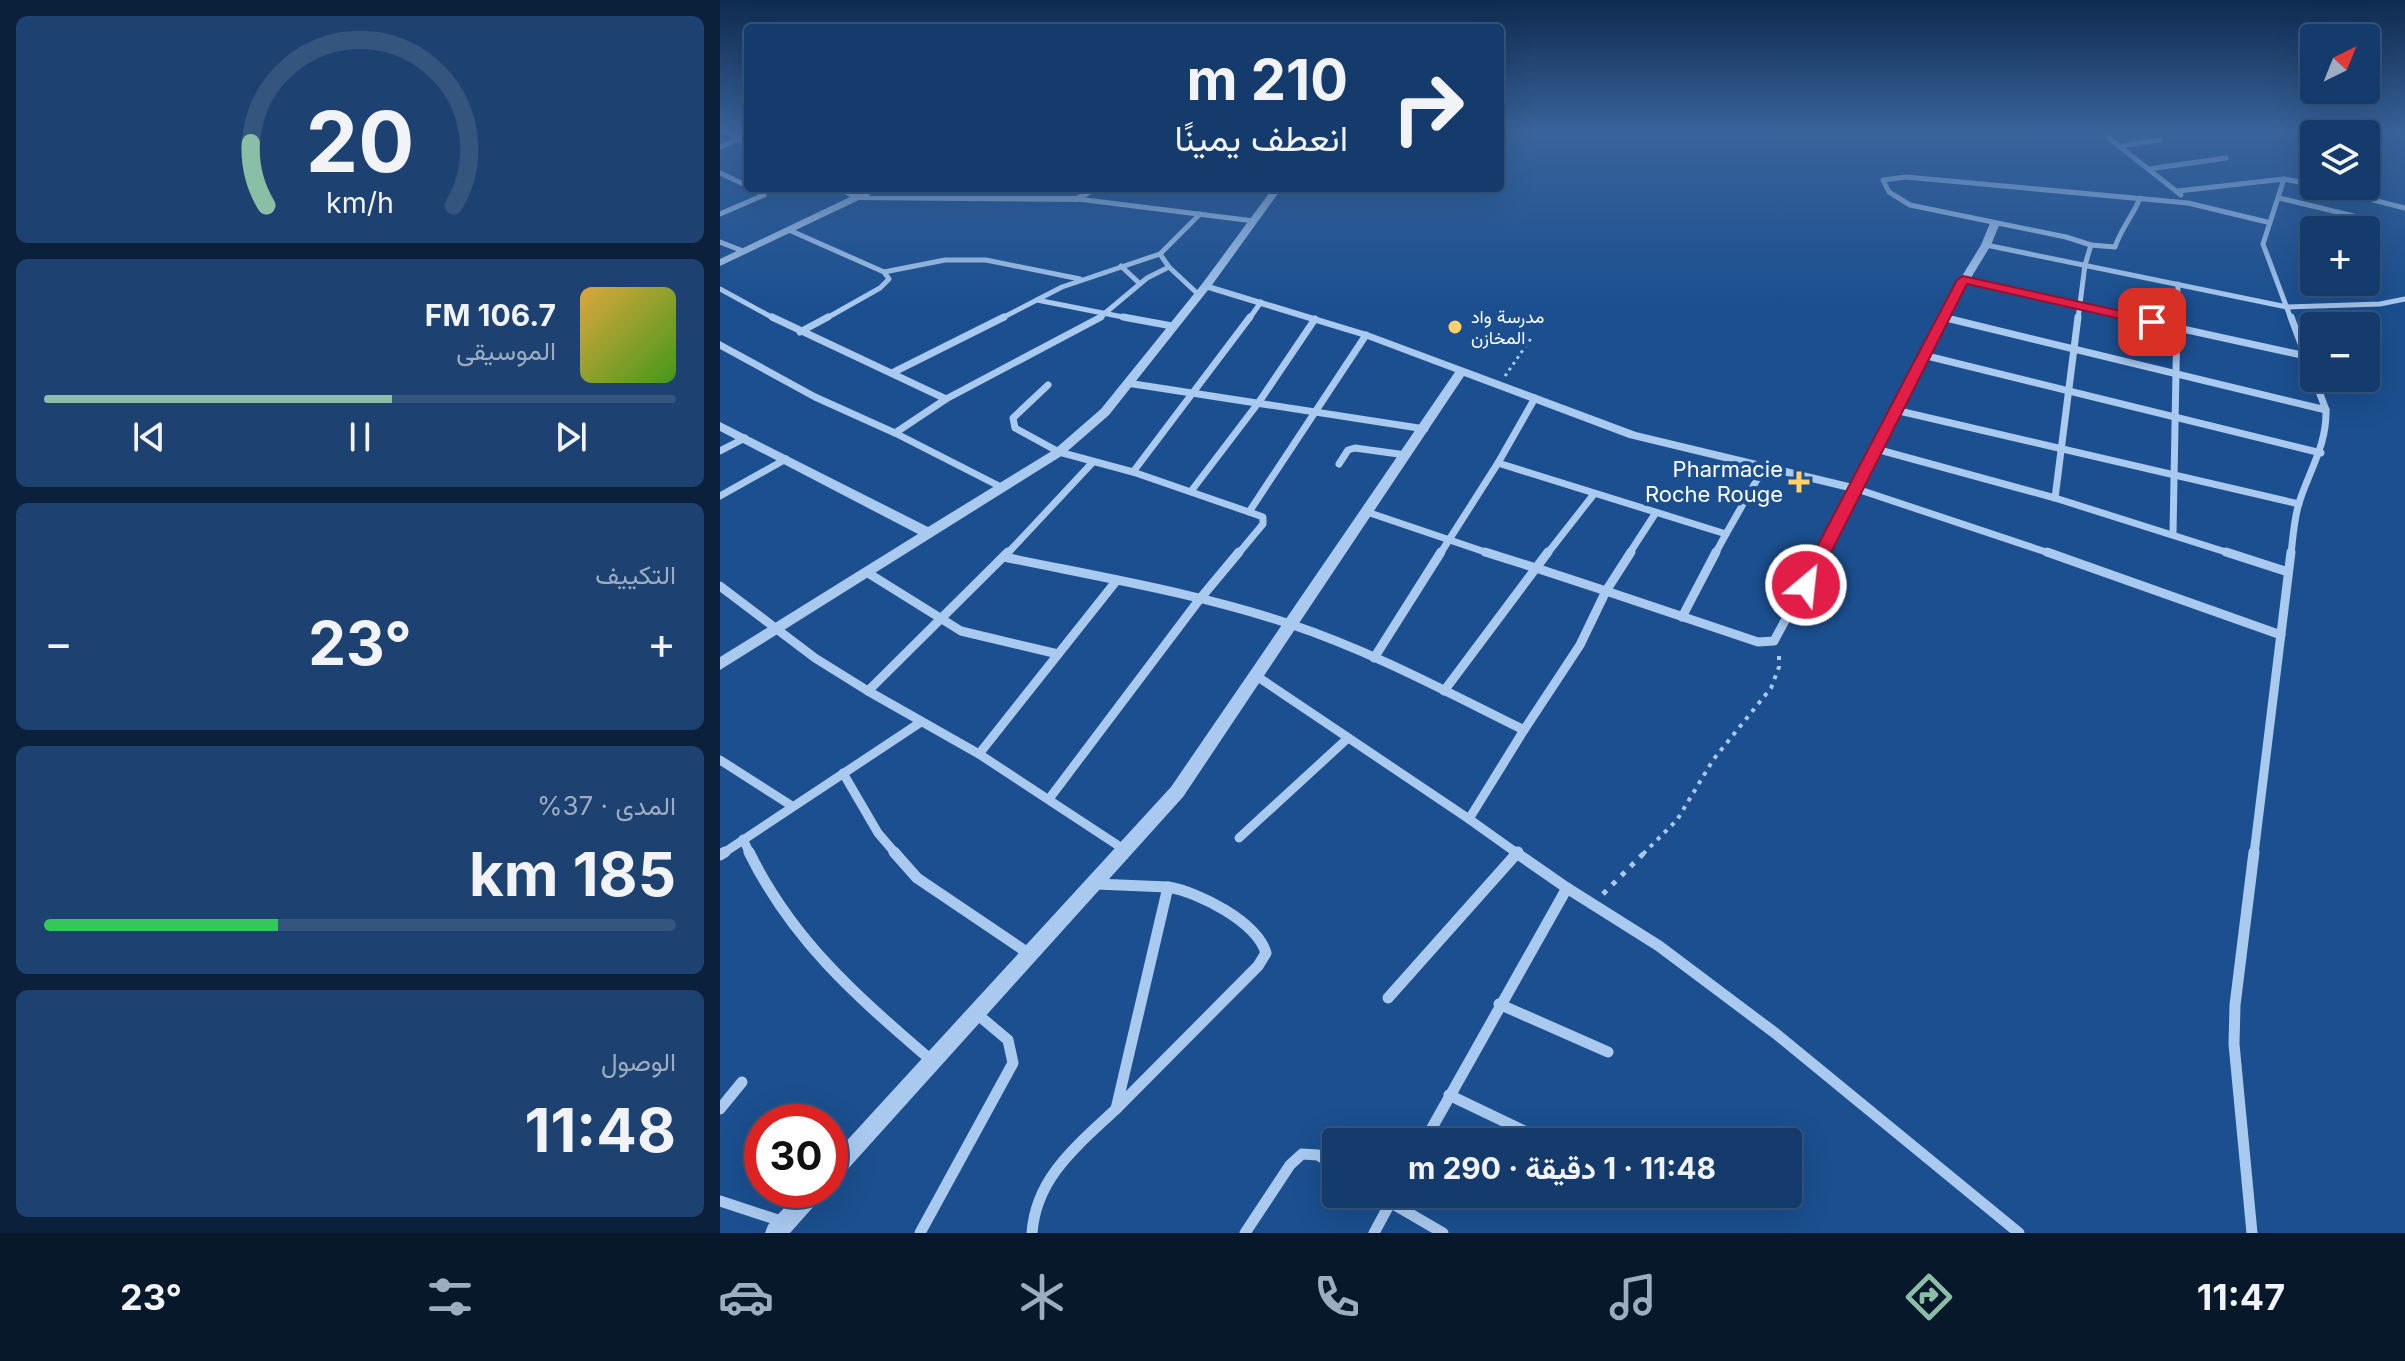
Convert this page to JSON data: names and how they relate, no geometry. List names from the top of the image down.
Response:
{
  "places": {
    "other": ["مدرسة واد المخازن"],
    "health": ["Pharmacie Roche Rouge"]
  },
  "north": "top right",
  "page": {
    "map_buttons": ["+", "−"],
    "turn": ["210 m", "انعطف يمينًا"],
    "song": ["106.7 FM", "الموسيقى"],
    "tile": [
      "التكييف",
      ["المدى · 37%", "185 km"],
      ["الوصول", "11:48"]
    ],
    "heat": ["−", "23°", "+"],
    "limit": "30",
    "trip": "11:48 · 1 دقيقة · 290 m",
    "tabs": ["11:47", "23°"],
    "gauge": ["20", "km/h"]
  }
}
